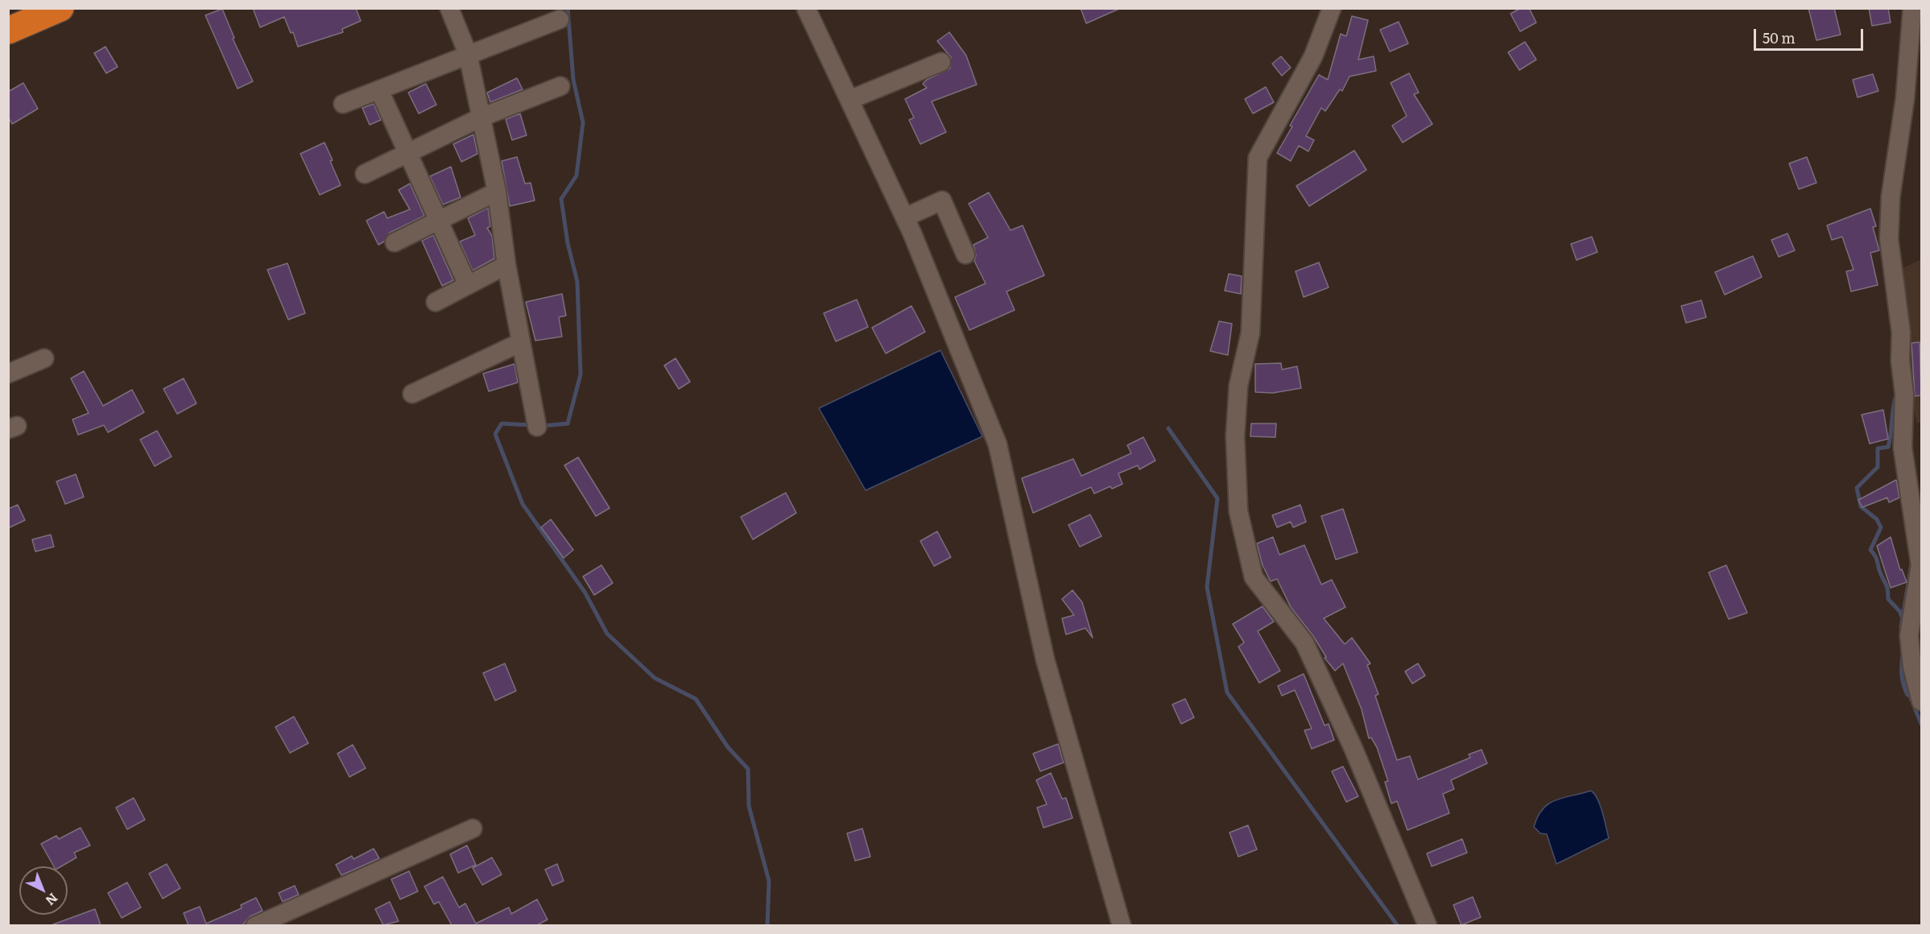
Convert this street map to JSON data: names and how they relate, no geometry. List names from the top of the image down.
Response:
{
  "scale_bar": "50 m",
  "north": "bottom right"
}
